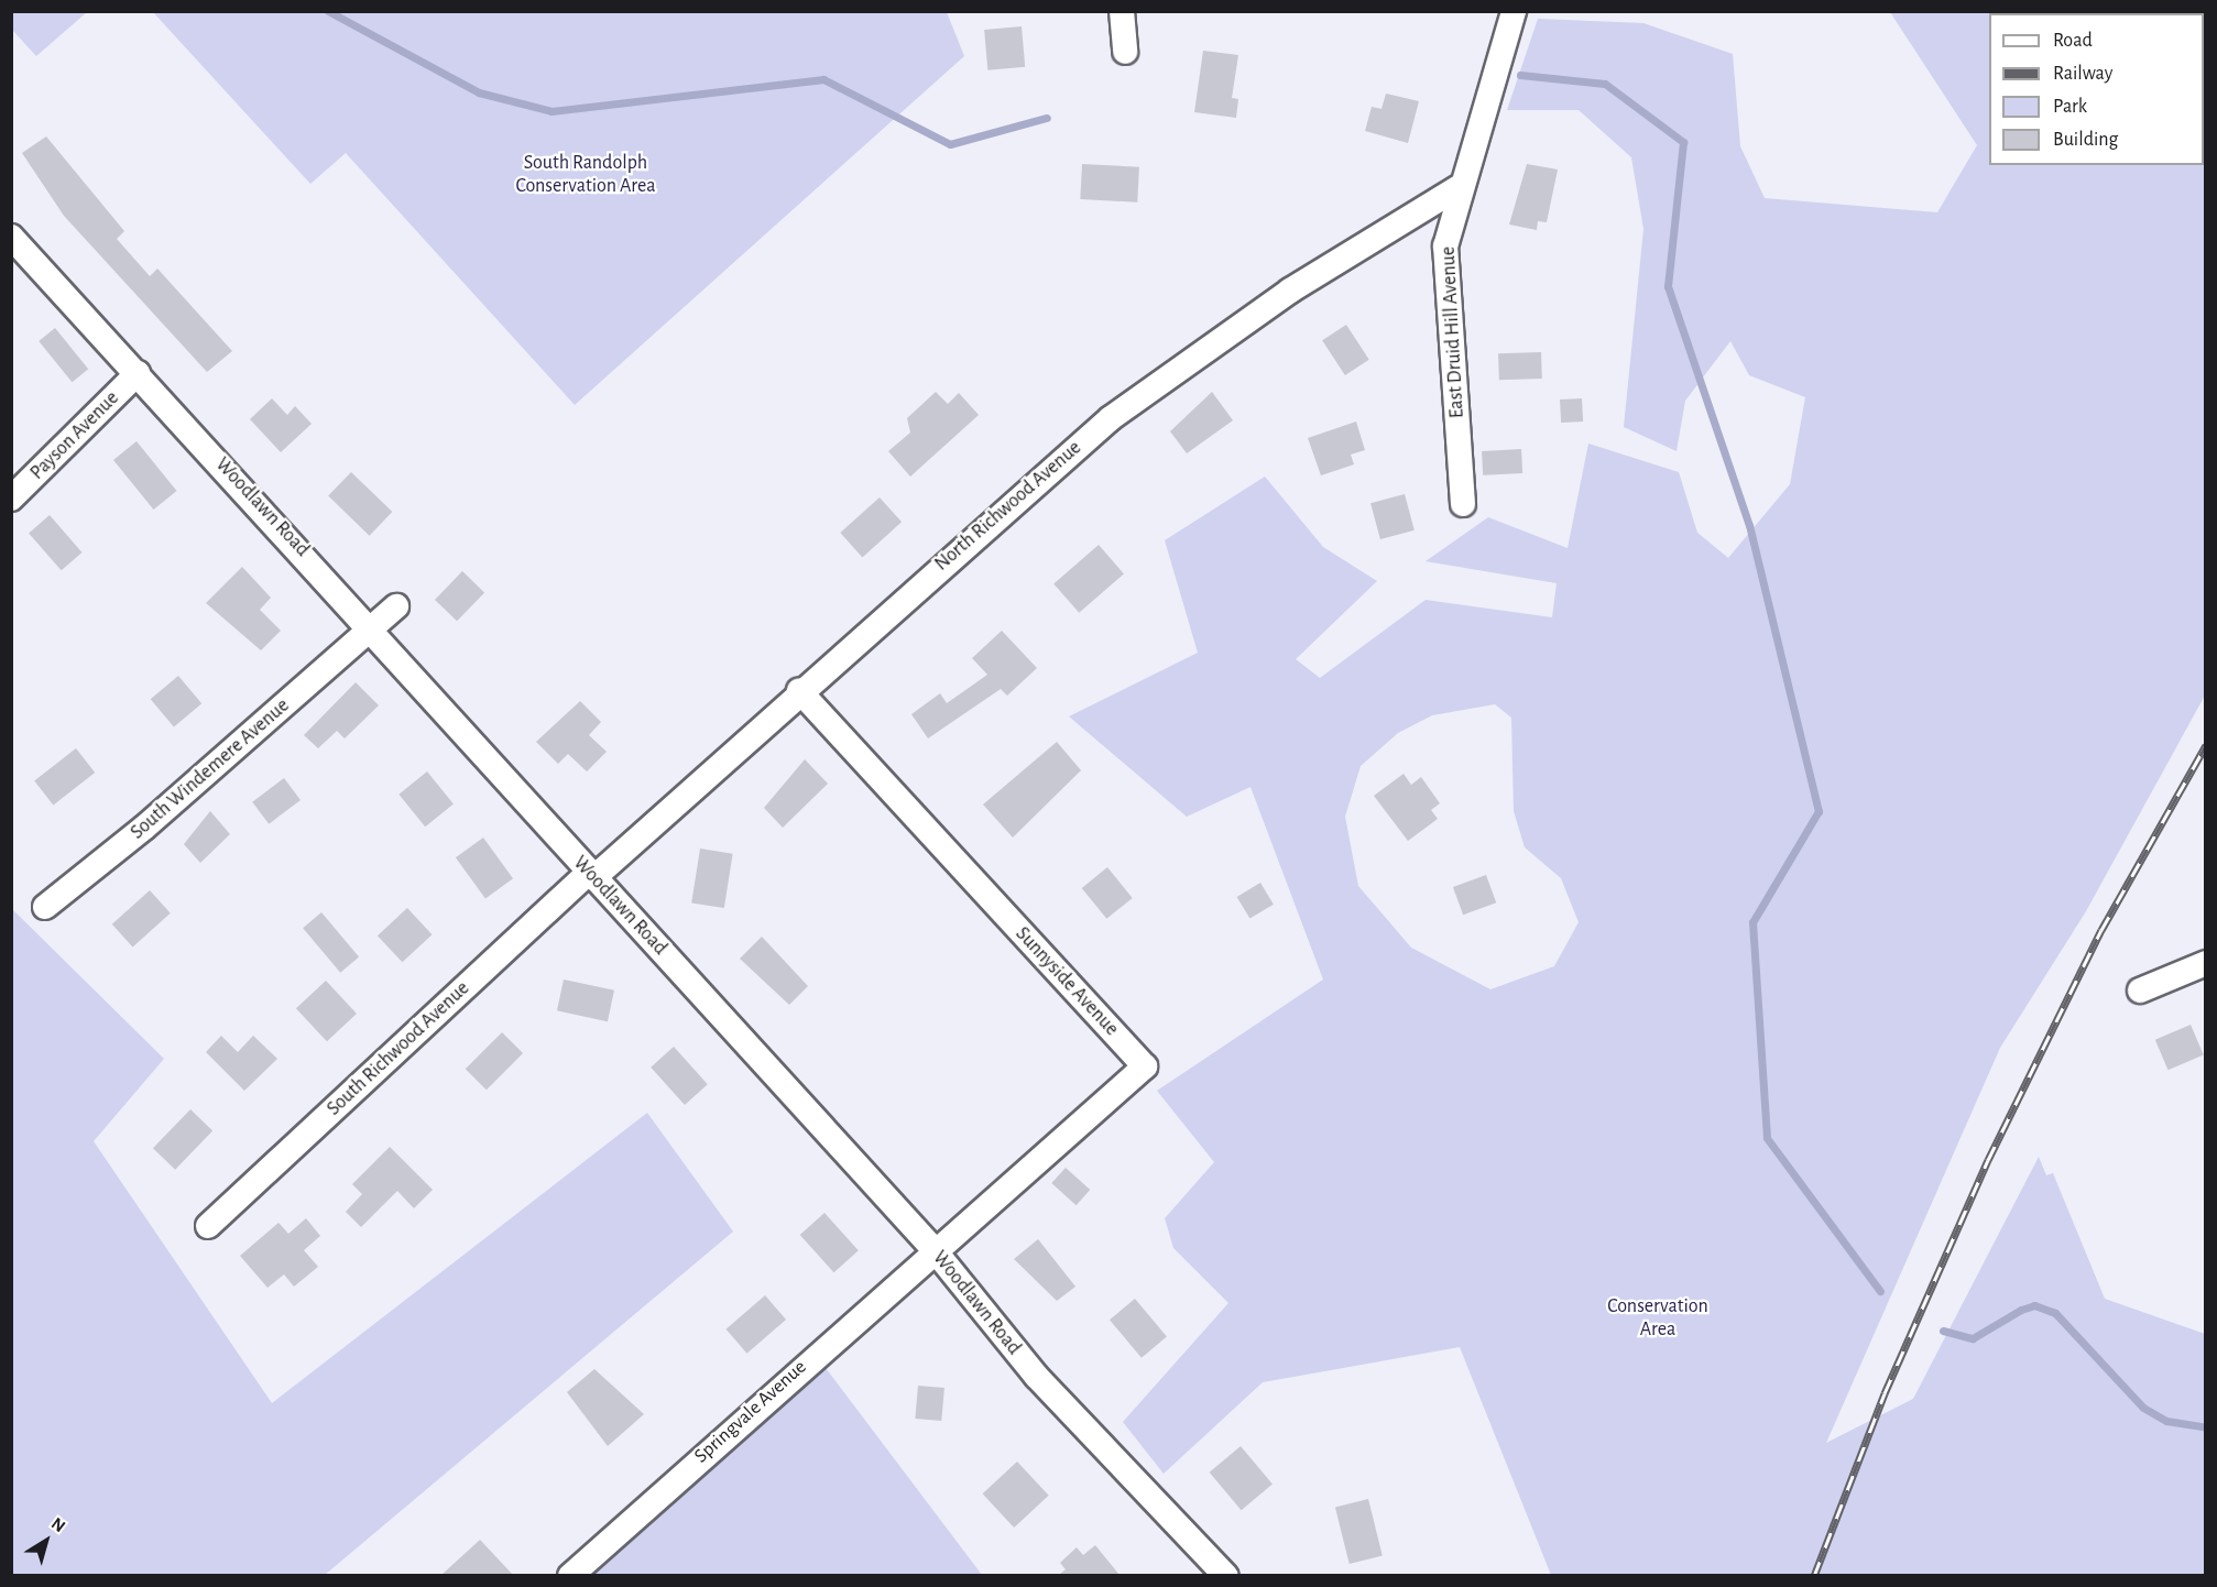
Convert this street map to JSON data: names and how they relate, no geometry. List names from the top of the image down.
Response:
{
  "streets": {
    "street": [
      "East Druid Hill Avenue",
      "Payson Avenue",
      "North Richwood Avenue",
      "Woodlawn Road",
      "South Windemere Avenue",
      "Sunnyside Avenue",
      "South Richwood Avenue",
      "Springvale Avenue"
    ]
  },
  "crossings": [
    ["East Druid Hill Avenue", "North Richwood Avenue"],
    ["Payson Avenue", "Woodlawn Road"],
    ["North Richwood Avenue", "Woodlawn Road"],
    ["North Richwood Avenue", "Sunnyside Avenue"],
    ["North Richwood Avenue", "South Richwood Avenue"],
    ["Woodlawn Road", "South Windemere Avenue"],
    ["Woodlawn Road", "Sunnyside Avenue"],
    ["Woodlawn Road", "South Richwood Avenue"],
    ["Woodlawn Road", "Springvale Avenue"],
    ["Sunnyside Avenue", "Springvale Avenue"]
  ],
  "parks": ["South Randolph Conservation Area", "Conservation Area"],
  "legend": [
    "Road",
    "Railway",
    "Park",
    "Building"
  ],
  "north": "top right"
}
